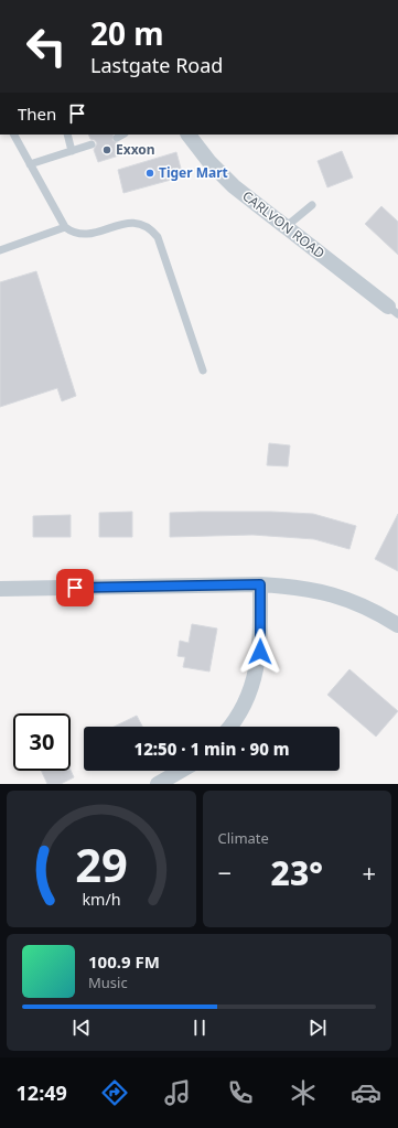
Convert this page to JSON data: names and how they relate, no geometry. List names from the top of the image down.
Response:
{
  "streets": {
    "street": ["CARLVON ROAD"]
  },
  "places": ["Exxon", "Tiger Mart"],
  "page": {
    "turn": ["20 m", "Lastgate Road"],
    "then": "Then",
    "limit": "30",
    "trip": "12:50 · 1 min · 90 m",
    "tile": "Climate",
    "heat": ["−", "23°", "+"],
    "song": ["100.9 FM", "Music"],
    "tabs": "12:49",
    "gauge": ["29", "km/h"]
  }
}
